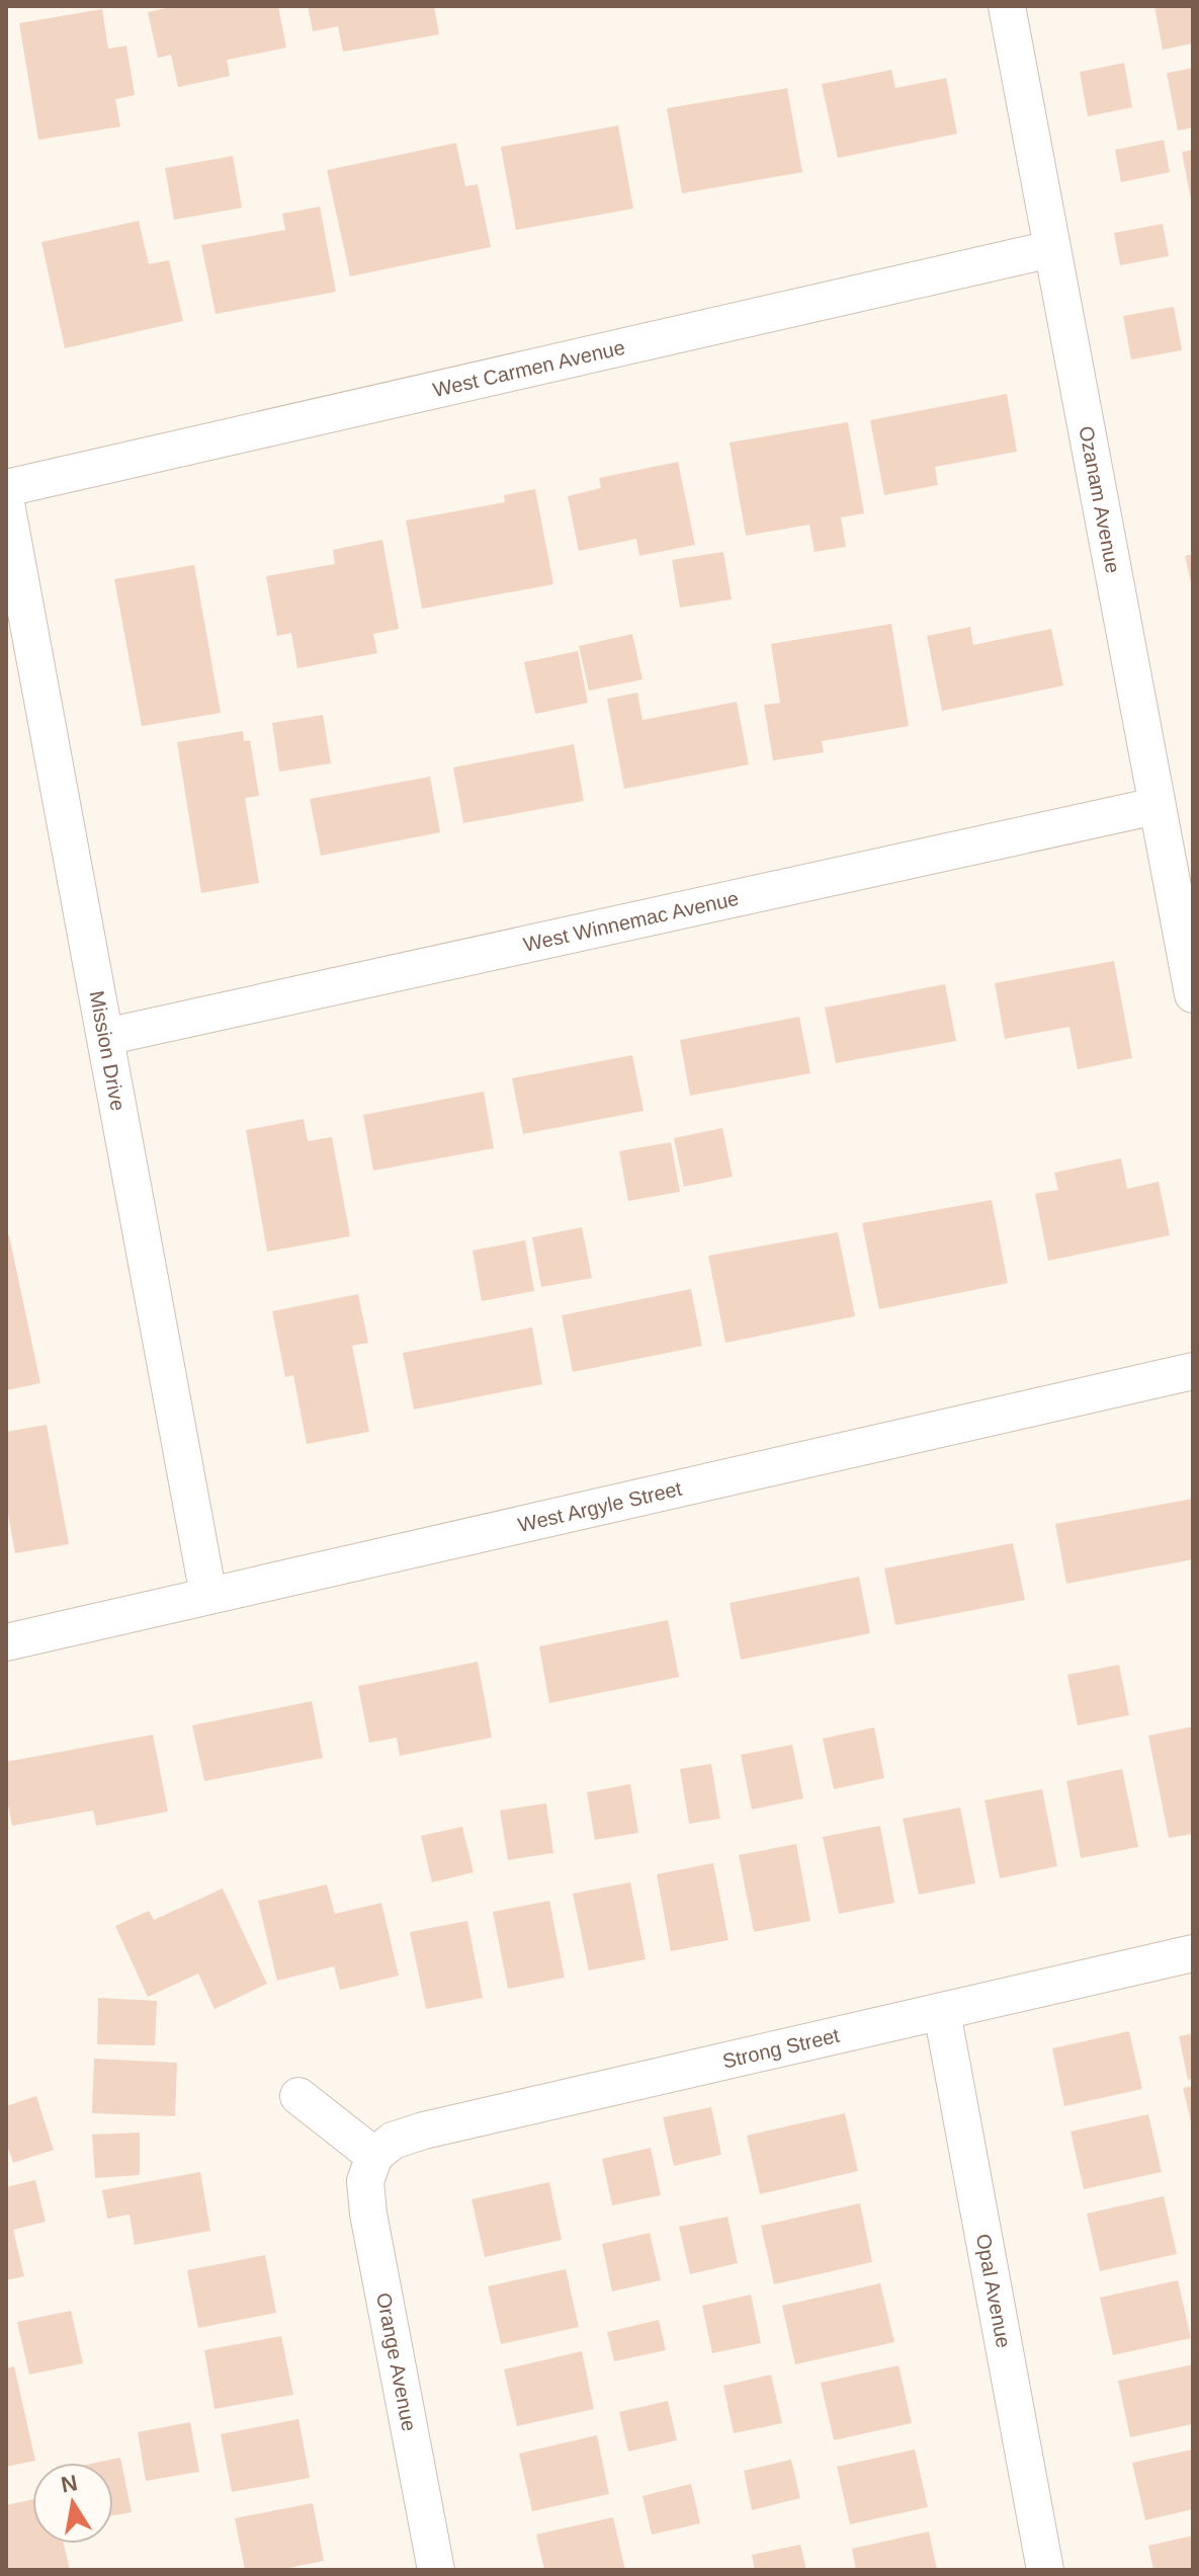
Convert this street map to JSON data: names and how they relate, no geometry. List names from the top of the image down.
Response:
{
  "streets": {
    "street": [
      "West Carmen Avenue",
      "Ozanam Avenue",
      "West Winnemac Avenue",
      "Mission Drive",
      "West Argyle Street",
      "Strong Street",
      "Opal Avenue",
      "Orange Avenue"
    ]
  },
  "crossings": [
    ["West Carmen Avenue", "Ozanam Avenue"],
    ["Ozanam Avenue", "West Winnemac Avenue"],
    ["West Winnemac Avenue", "Mission Drive"],
    ["Mission Drive", "West Argyle Street"],
    ["Strong Street", "Opal Avenue"],
    ["Strong Street", "Orange Avenue"]
  ],
  "north": "top"
}
